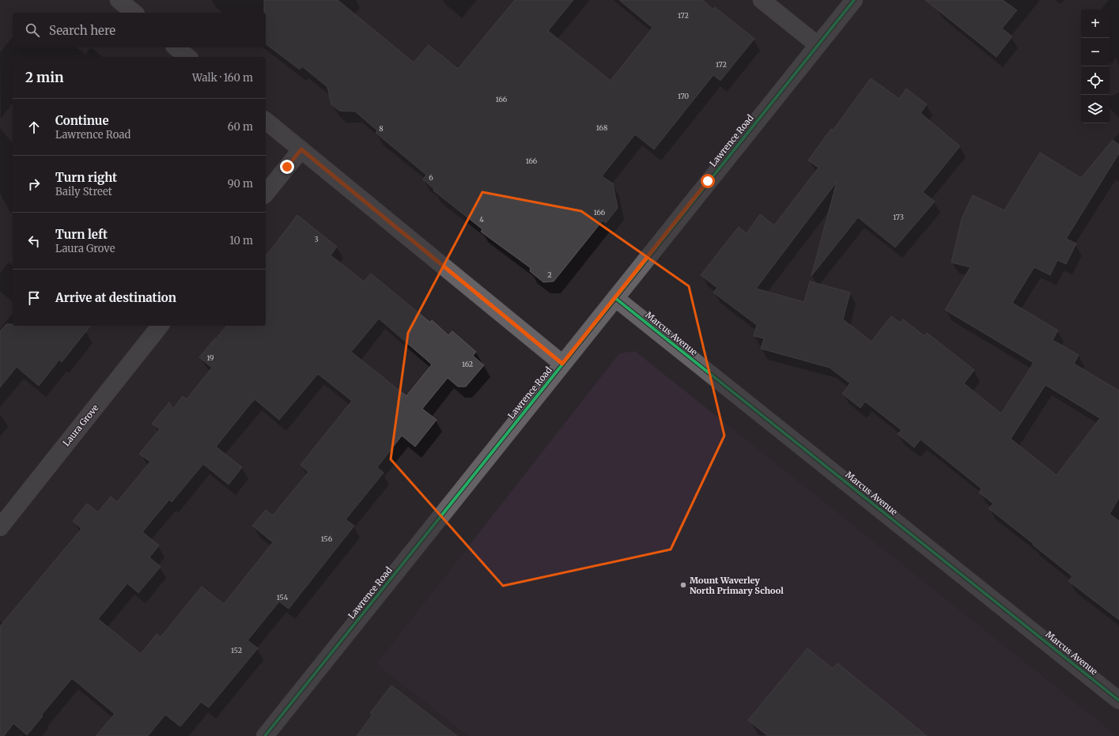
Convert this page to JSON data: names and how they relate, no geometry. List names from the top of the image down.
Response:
{
  "streets": {
    "street": ["Lawrence Road", "Marcus Avenue", "Laura Grove"]
  },
  "crossings": [
    ["Lawrence Road", "Marcus Avenue"]
  ],
  "places": ["Mount Waverley North Primary School"],
  "house_numbers": [
    "172",
    "172",
    "170",
    "166",
    "168",
    "8",
    "166",
    "6",
    "166",
    "173",
    "4",
    "3",
    "2",
    "19",
    "162",
    "156",
    "154",
    "152"
  ],
  "page": {
    "map_buttons": ["+", "−"],
    "search": "Search here",
    "heading": ["2 min", "Walk · 160 m"],
    "list": [
      ["Continue", "Lawrence Road", "60 m"],
      ["Turn right", "Baily Street", "90 m"],
      ["Turn left", "Laura Grove", "10 m"],
      "Arrive at destination"
    ]
  }
}
